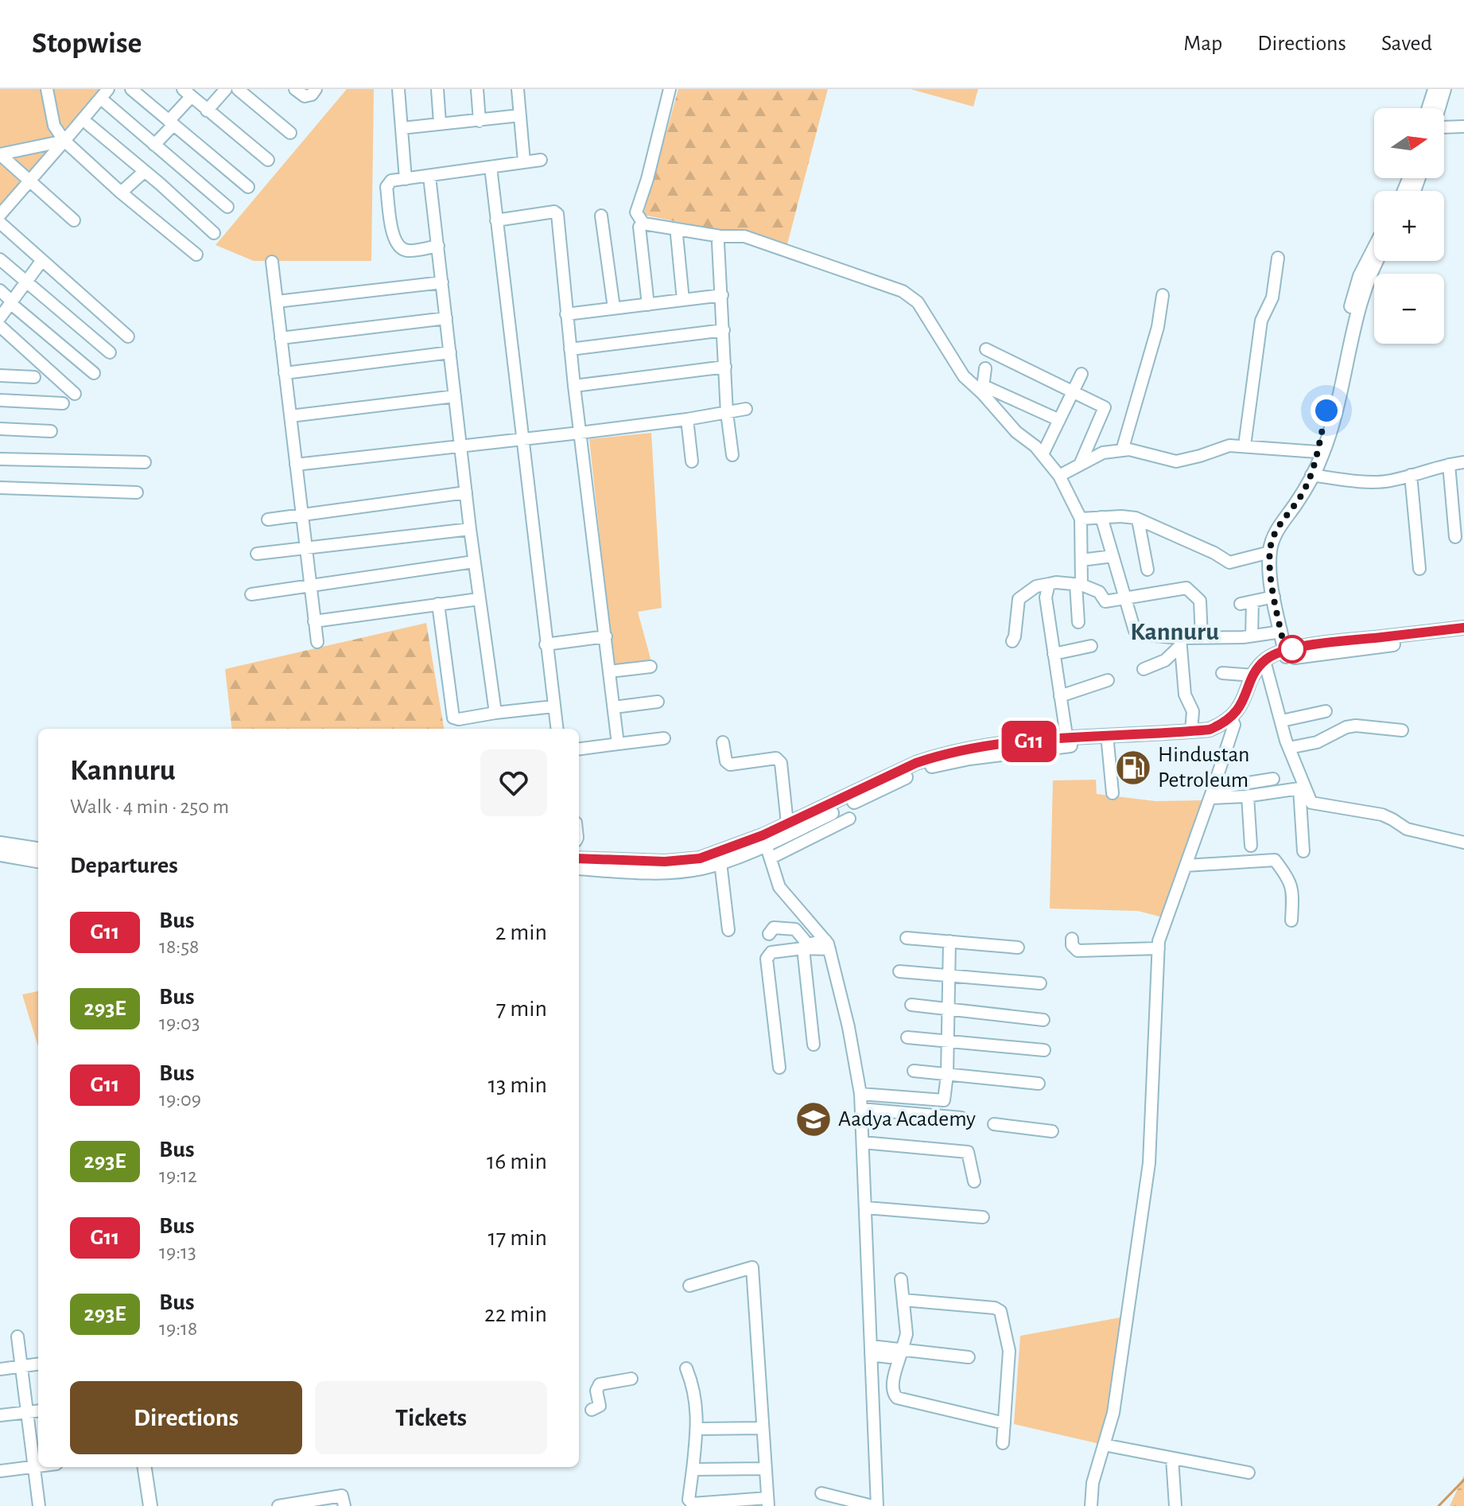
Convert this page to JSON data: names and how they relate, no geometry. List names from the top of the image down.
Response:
{
  "districts": ["Kannuru"],
  "places": {
    "fuel station": ["Hindustan Petroleum"],
    "school or university": ["Aadya Academy"]
  },
  "lines": ["bus line G11"],
  "north": "right",
  "page": {
    "header": "Stopwise",
    "nav": ["Map", "Directions", "Saved"],
    "on_map": "G11",
    "map_buttons": ["+", "−"],
    "heading": [
      ["Kannuru", "Walk · 4 min · 250 m"],
      "Departures"
    ],
    "list": [
      {
        "mark": "G11",
        "name": "Bus",
        "note": "18:58",
        "value": "2 min"
      },
      {
        "mark": "293E",
        "name": "Bus",
        "note": "19:03",
        "value": "7 min"
      },
      {
        "mark": "G11",
        "name": "Bus",
        "note": "19:09",
        "value": "13 min"
      },
      {
        "mark": "293E",
        "name": "Bus",
        "note": "19:12",
        "value": "16 min"
      },
      {
        "mark": "G11",
        "name": "Bus",
        "note": "19:13",
        "value": "17 min"
      },
      {
        "mark": "293E",
        "name": "Bus",
        "note": "19:18",
        "value": "22 min"
      }
    ],
    "buttons": ["Directions", "Tickets"]
  }
}
